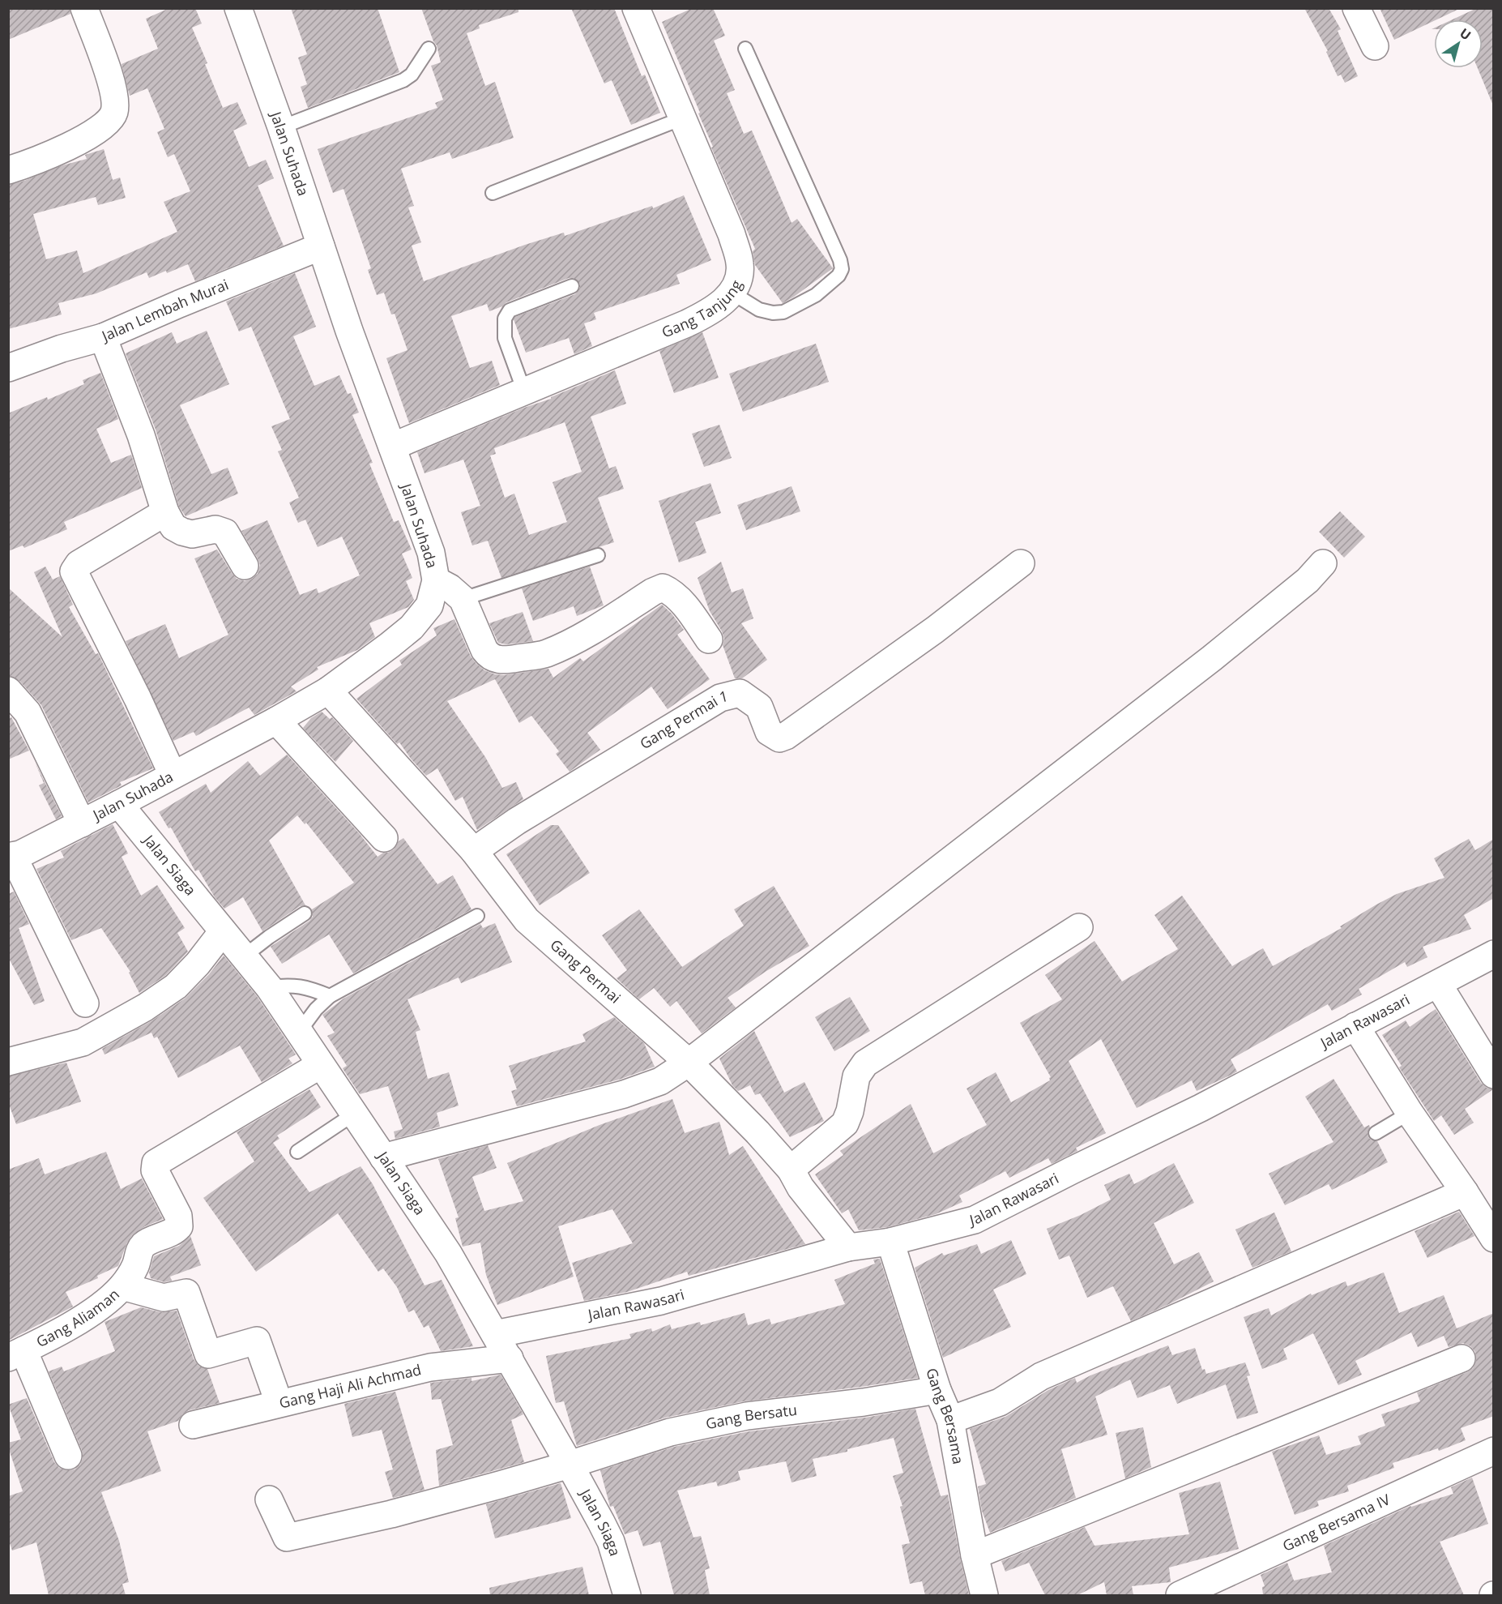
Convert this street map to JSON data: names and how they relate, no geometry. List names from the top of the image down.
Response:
{
  "streets": {
    "street": [
      "Jalan Suhada",
      "Gang Tanjung",
      "Jalan Lembah Murai",
      "Gang Permai 1",
      "Jalan Siaga",
      "Gang Permai",
      "Jalan Rawasari",
      "Gang Aliaman",
      "Gang Haji Ali Achmad",
      "Gang Bersama",
      "Gang Bersatu",
      "Gang Bersama IV"
    ]
  },
  "crossings": [
    ["Jalan Suhada", "Gang Tanjung"],
    ["Jalan Suhada", "Jalan Lembah Murai"],
    ["Jalan Suhada", "Jalan Siaga"],
    ["Jalan Suhada", "Gang Permai"],
    ["Gang Permai 1", "Gang Permai"],
    ["Jalan Siaga", "Jalan Rawasari"],
    ["Jalan Siaga", "Gang Haji Ali Achmad"],
    ["Jalan Siaga", "Gang Bersatu"],
    ["Gang Permai", "Jalan Rawasari"],
    ["Jalan Rawasari", "Gang Bersama"],
    ["Gang Bersama", "Gang Bersatu"]
  ],
  "north": "top right"
}
